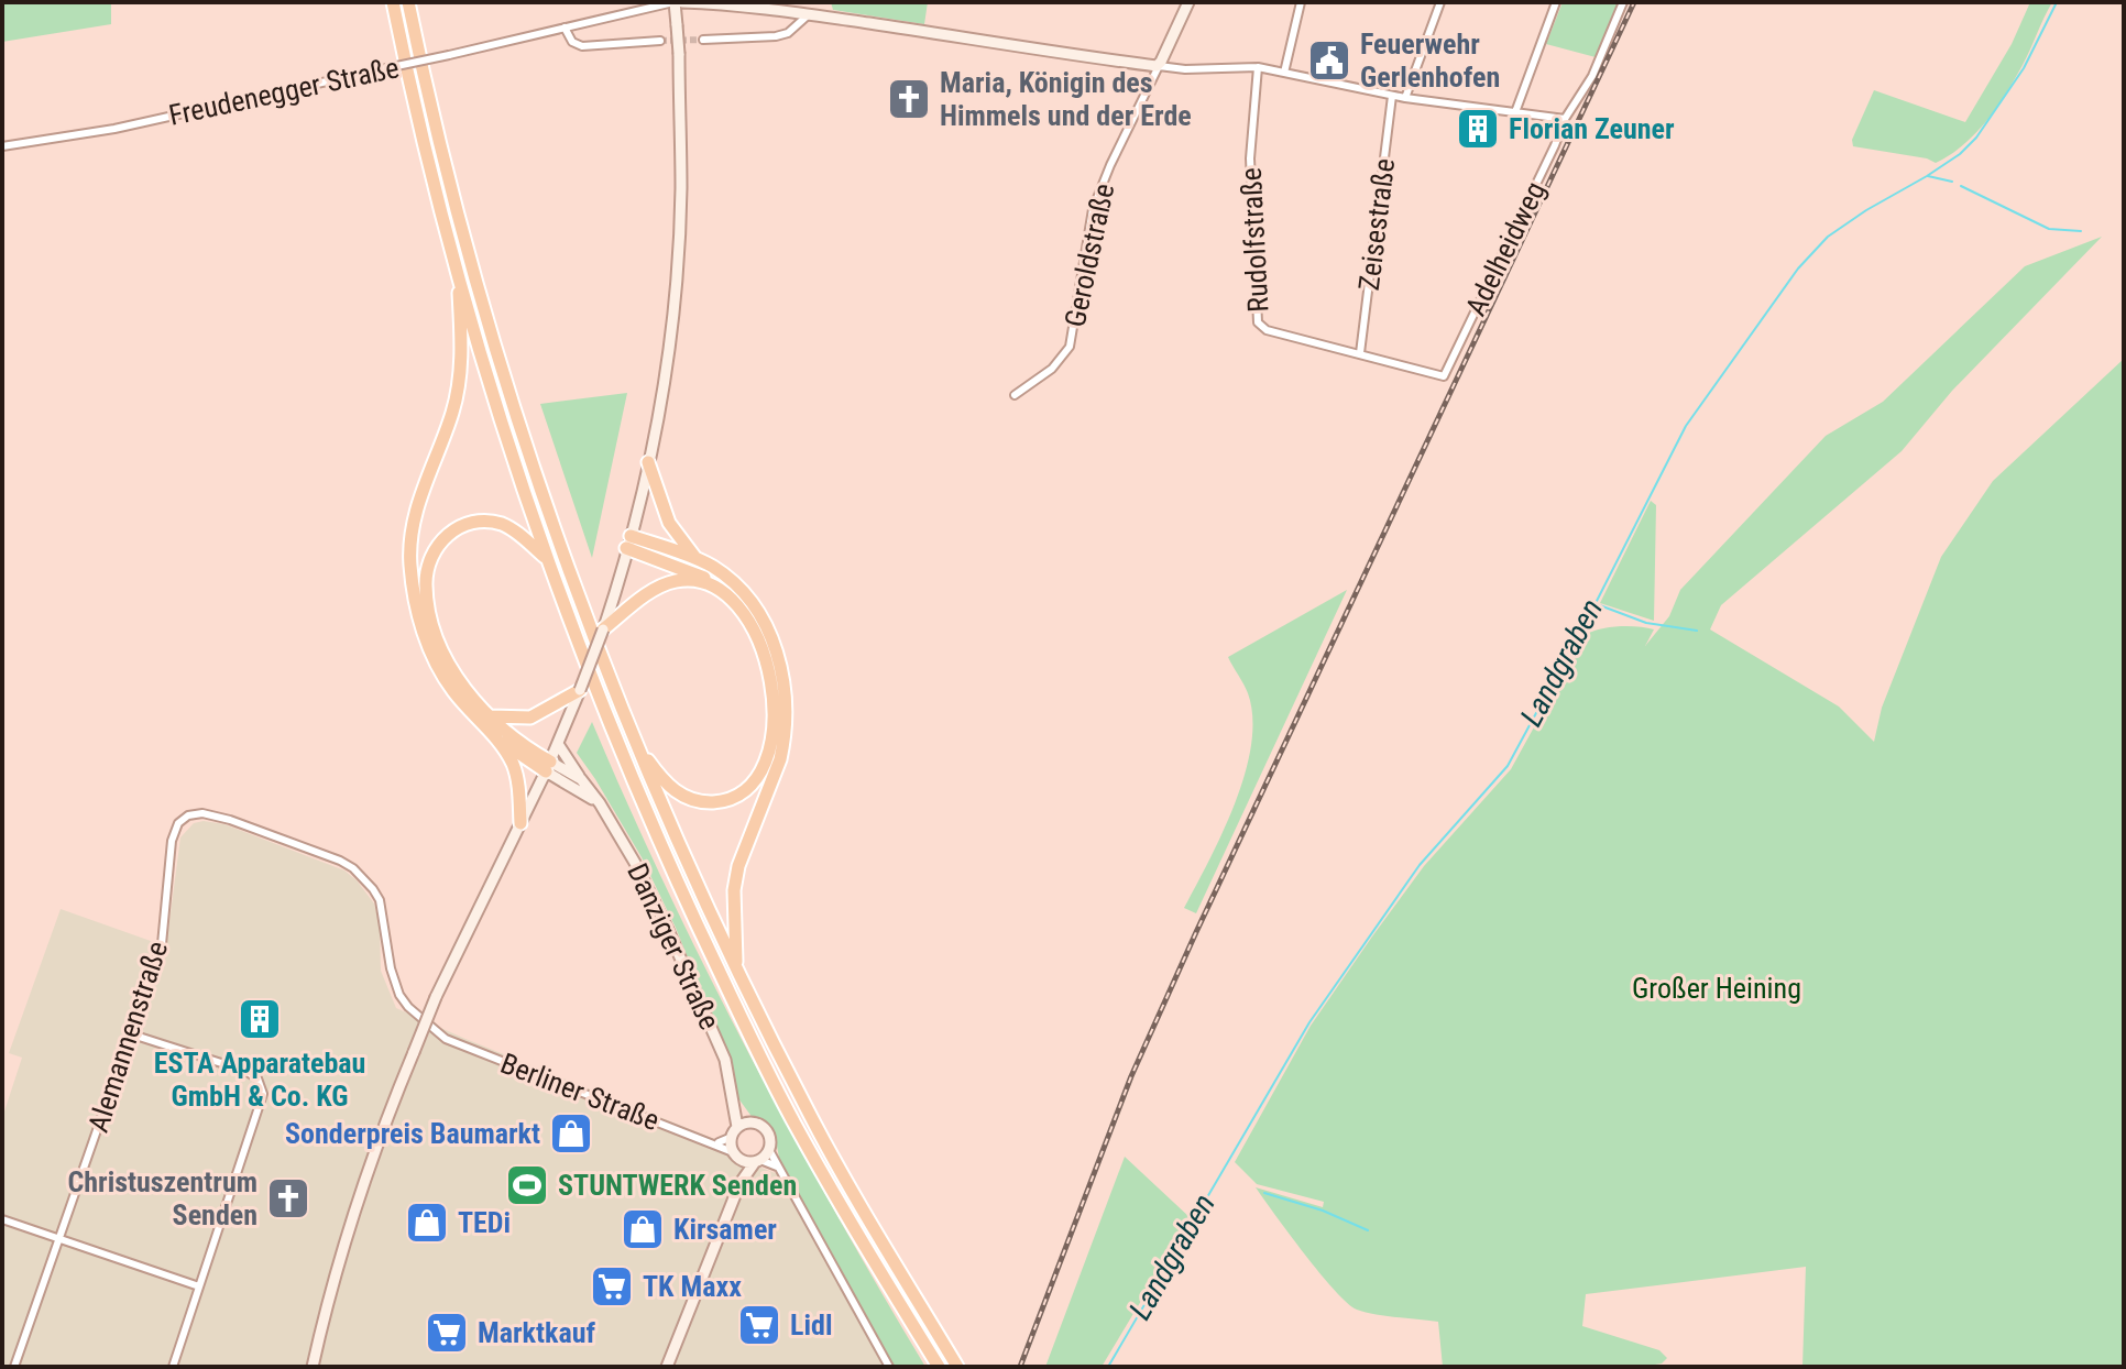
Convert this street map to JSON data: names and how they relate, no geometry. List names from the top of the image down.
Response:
{
  "streets": {
    "main road": ["Geroldstraße", "Danziger Straße"],
    "street": [
      "Freudenegger Straße",
      "Zeisestraße",
      "Rudolfstraße",
      "Adelheidweg",
      "Alemannenstraße",
      "Berliner Straße"
    ]
  },
  "crossings": [
    ["Zeisestraße", "Rudolfstraße"],
    ["Rudolfstraße", "Adelheidweg"],
    ["Danziger Straße", "Berliner Straße"],
    ["Alemannenstraße", "Berliner Straße"]
  ],
  "water": ["Landgraben"],
  "parks": ["Großer Heining"],
  "places": {
    "public building": ["Feuerwehr Gerlenhofen"],
    "church": ["Maria, Königin des Himmels und der Erde", "Christuszentrum Senden"],
    "building": ["Florian Zeuner", "ESTA Apparatebau GmbH & Co. KG"],
    "shop": ["Sonderpreis Baumarkt", "TEDi", "Kirsamer"],
    "sports": ["STUNTWERK Senden"],
    "supermarket": ["TK Maxx", "Lidl", "Marktkauf"]
  }
}
